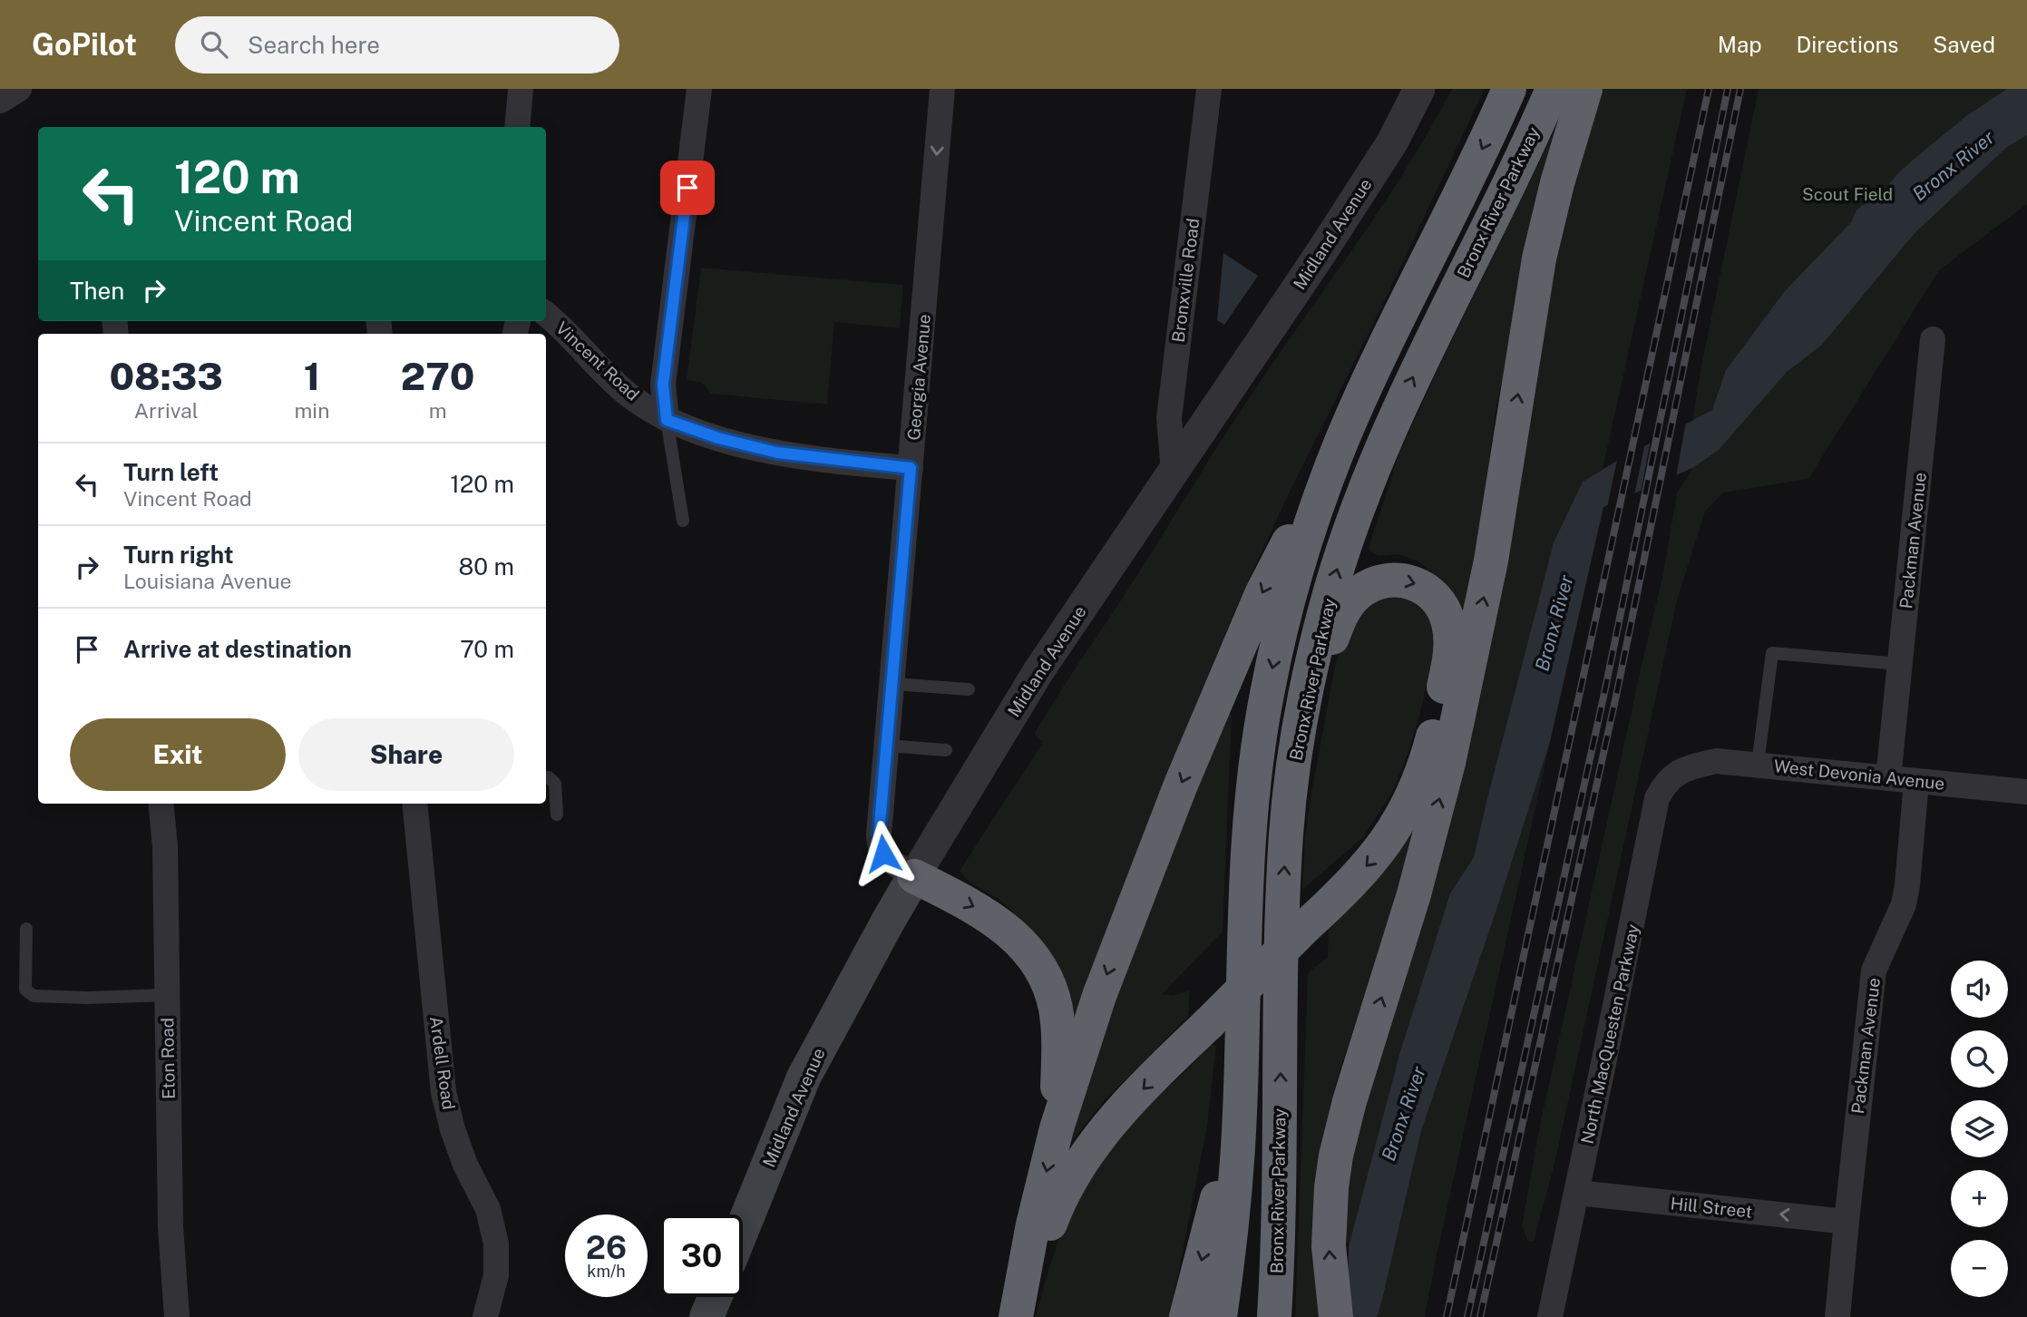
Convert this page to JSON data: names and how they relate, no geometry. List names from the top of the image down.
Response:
{
  "streets": {
    "highway": ["Bronx River Parkway"],
    "main road": ["Midland Avenue"],
    "street": [
      "Bronxville Road",
      "Vincent Road",
      "Georgia Avenue",
      "Packman Avenue",
      "West Devonia Avenue",
      "North MacQuesten Parkway",
      "Eton Road",
      "Ardell Road",
      "Hill Street"
    ]
  },
  "crossings": [
    ["Midland Avenue", "Bronxville Road"],
    ["Midland Avenue", "Georgia Avenue"],
    ["Vincent Road", "Georgia Avenue"],
    ["Packman Avenue", "West Devonia Avenue"],
    ["Packman Avenue", "Hill Street"],
    ["West Devonia Avenue", "North MacQuesten Parkway"],
    ["North MacQuesten Parkway", "Hill Street"]
  ],
  "one_way": ["Georgia Avenue", "Hill Street"],
  "water": ["Bronx River"],
  "parks": ["Scout Field"],
  "page": {
    "header": "GoPilot",
    "search": "Search here",
    "nav": ["Map", "Directions", "Saved"],
    "turn": ["120 m", "Vincent Road"],
    "then": "Then",
    "eta": [
      "08:33",
      "Arrival",
      "1",
      "min",
      "270",
      "m"
    ],
    "list": [
      {
        "name": "Turn left",
        "note": "Vincent Road",
        "value": "120 m"
      },
      {
        "name": "Turn right",
        "note": "Louisiana Avenue",
        "value": "80 m"
      },
      {
        "name": "Arrive at destination",
        "value": "70 m"
      }
    ],
    "buttons": ["Exit", "Share"],
    "map_buttons": ["+", "−"],
    "speed": "26 km/h",
    "limit": "30"
  }
}
